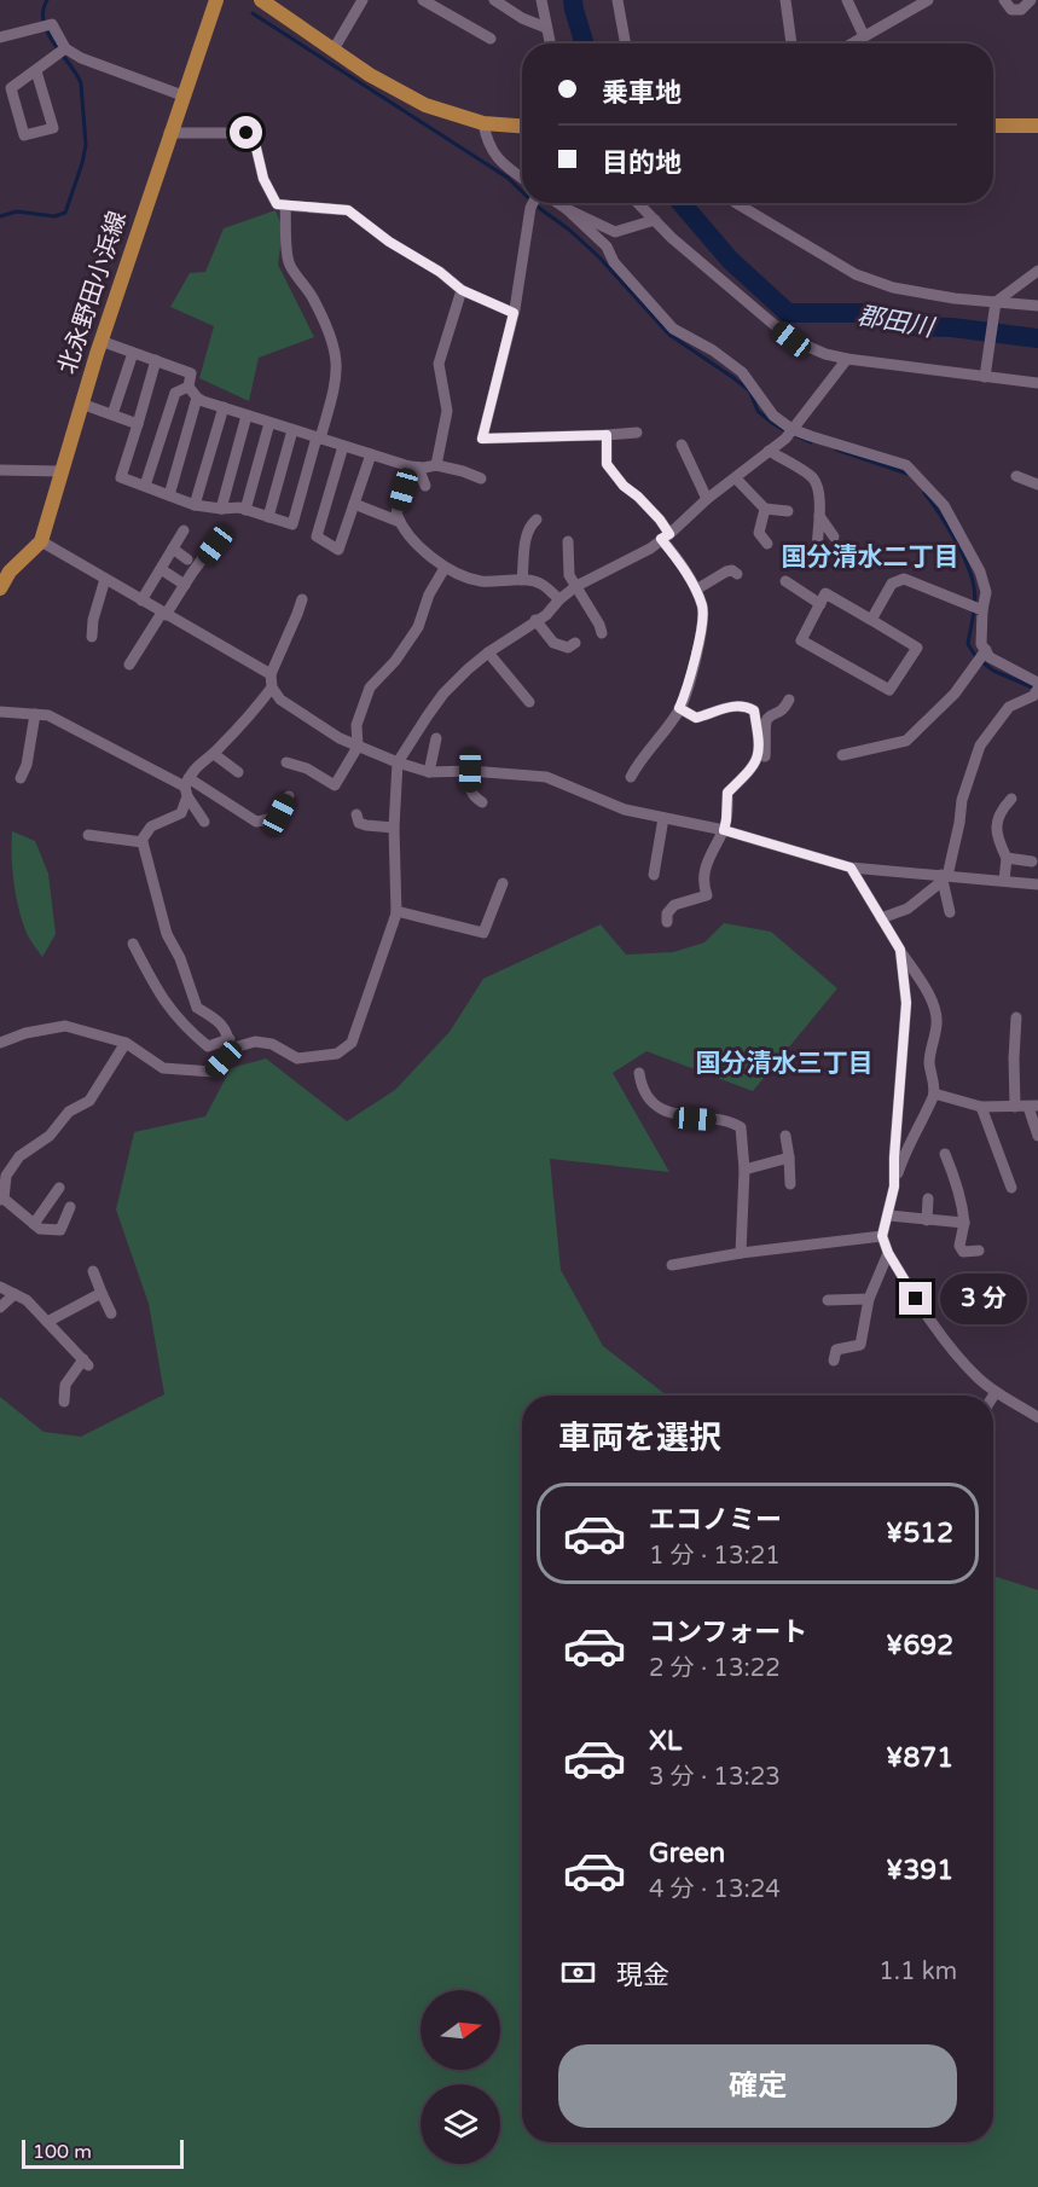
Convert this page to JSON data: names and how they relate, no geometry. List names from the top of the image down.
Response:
{
  "streets": {
    "main road": ["北永野田小浜線"]
  },
  "districts": ["国分清水二丁目", "国分清水三丁目"],
  "water": ["郡田川"],
  "scale_bar": "100 m",
  "north": "right",
  "page": {
    "banner": ["乗車地", "目的地"],
    "bubble": "3 分",
    "heading": "車両を選択",
    "list": [
      {
        "name": "エコノミー",
        "note": "1 分 · 13:21",
        "value": "¥512"
      },
      {
        "name": "コンフォート",
        "note": "2 分 · 13:22",
        "value": "¥692"
      },
      {
        "name": "XL",
        "note": "3 分 · 13:23",
        "value": "¥871"
      },
      {
        "name": "Green",
        "note": "4 分 · 13:24",
        "value": "¥391"
      }
    ],
    "pay": ["現金", "1.1 km"],
    "buttons": "確定",
    "scale": "100 m"
  }
}
